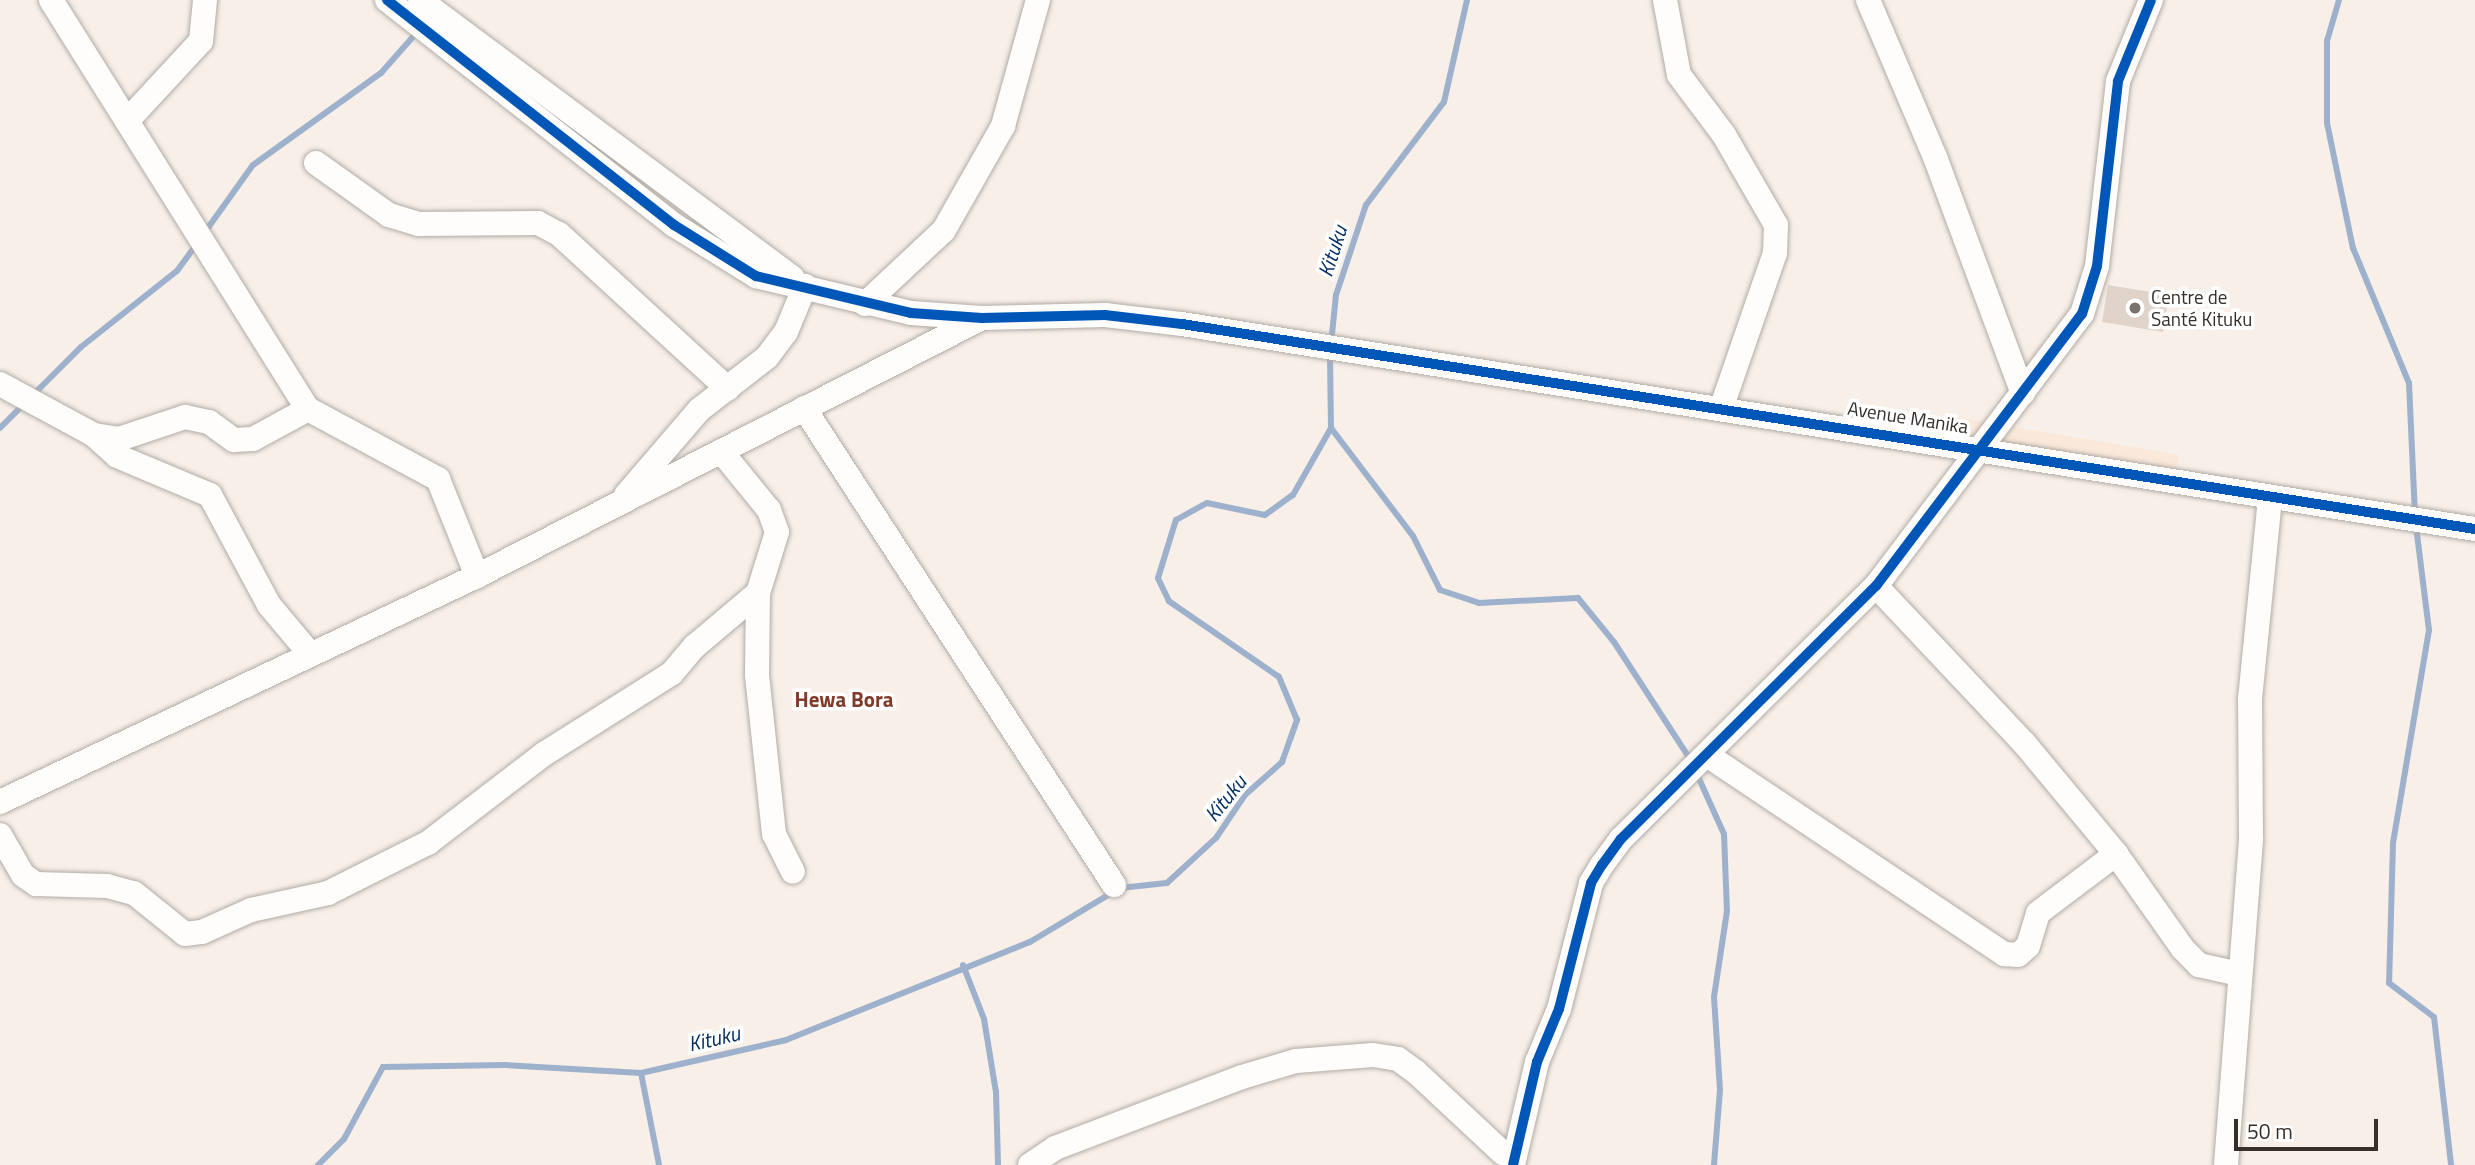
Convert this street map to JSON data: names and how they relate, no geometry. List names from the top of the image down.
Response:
{
  "streets": {
    "street": ["Avenue Manika"]
  },
  "districts": ["Hewa Bora"],
  "water": ["Kituku"],
  "places": ["Centre de Santé Kituku"],
  "scale_bar": "50 m"
}
